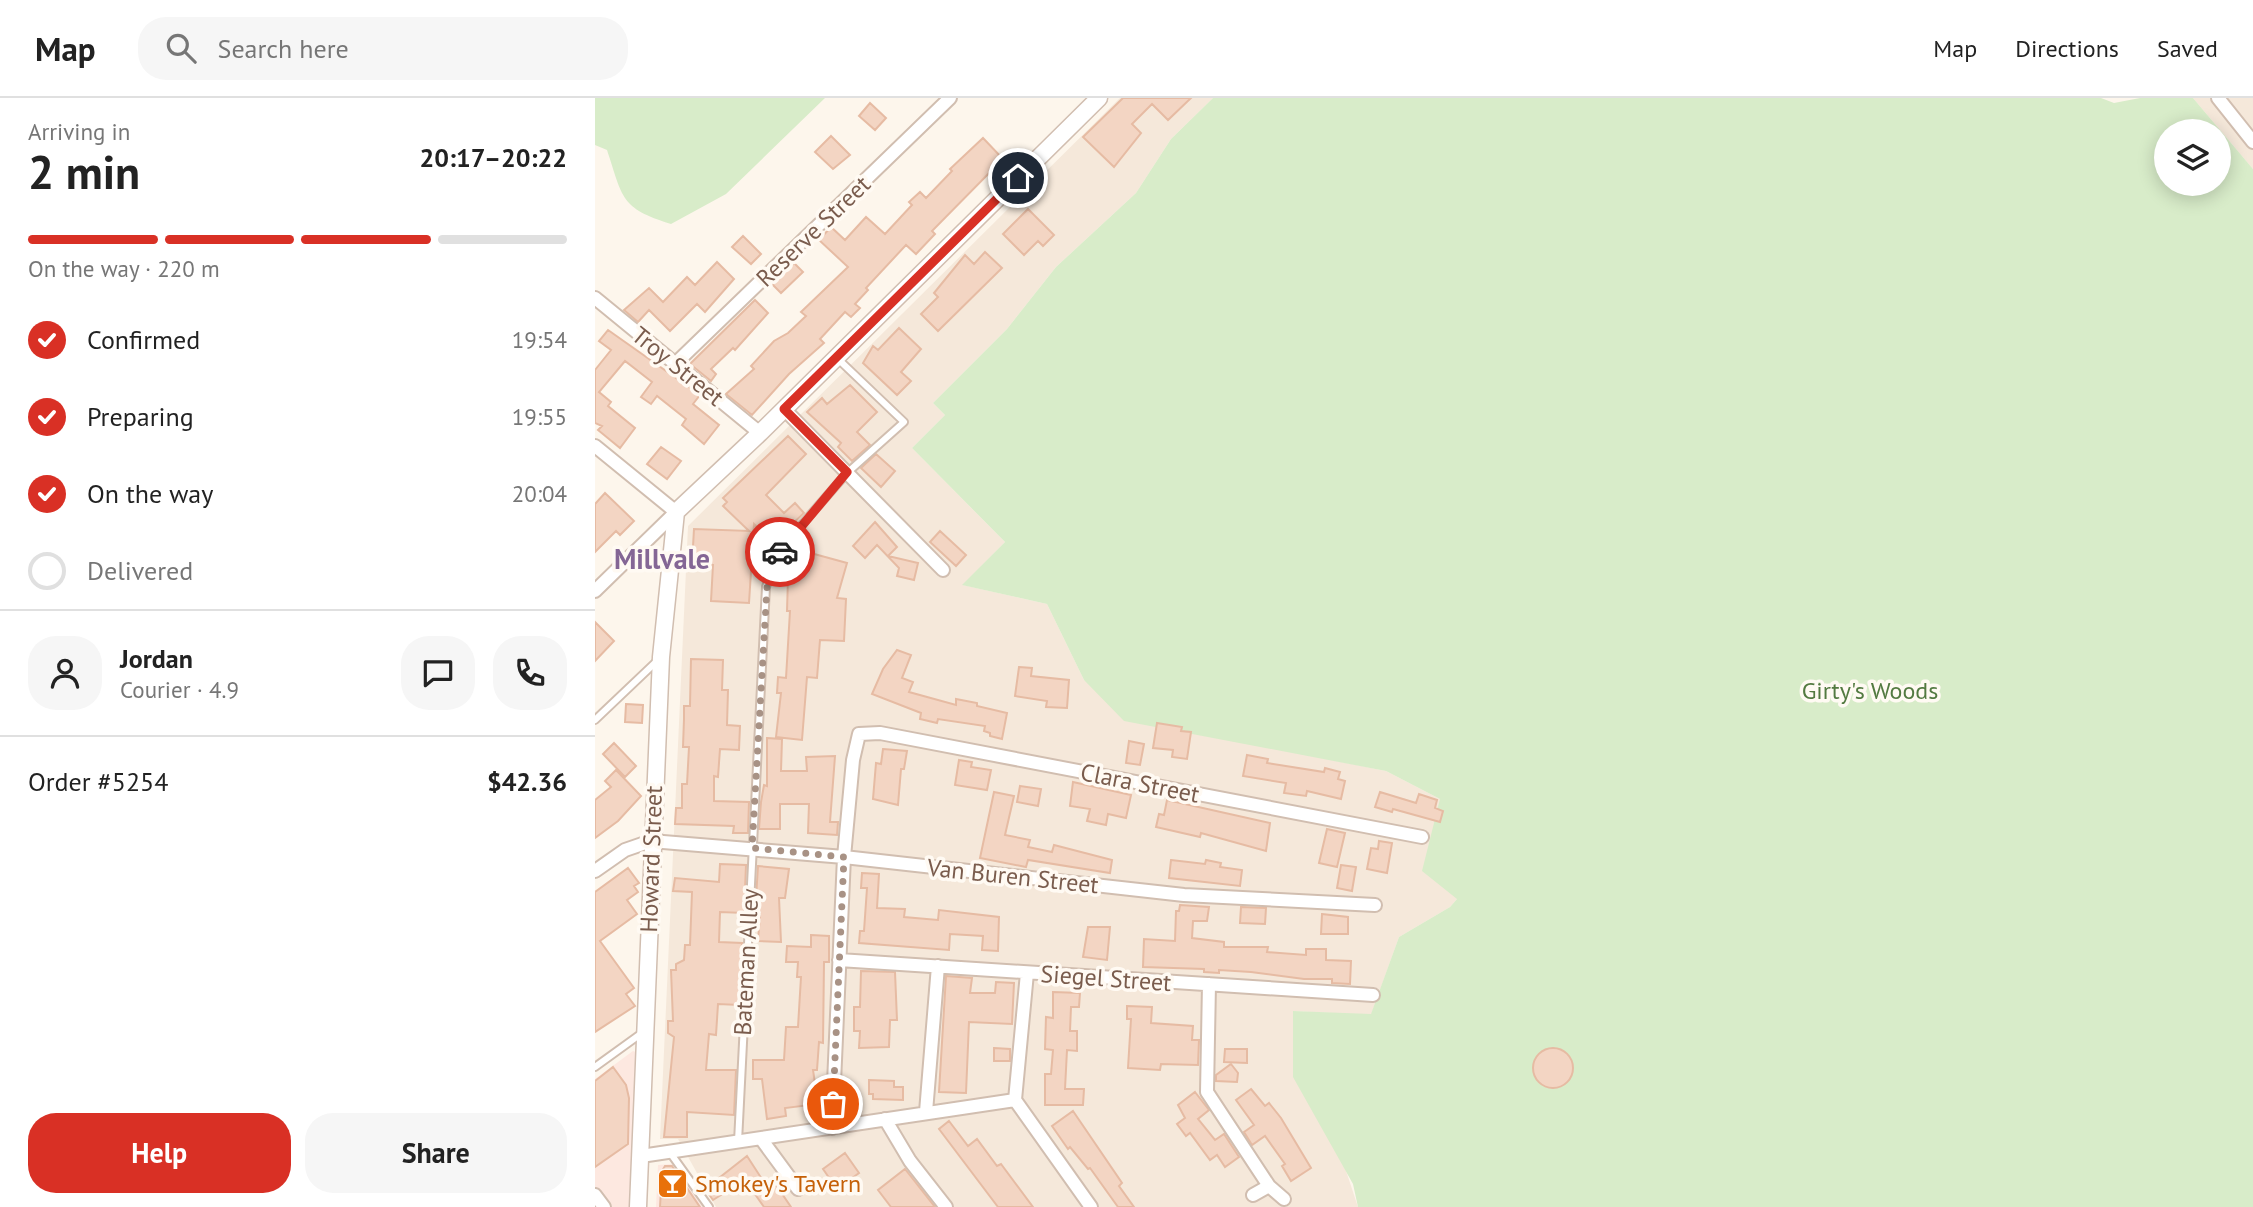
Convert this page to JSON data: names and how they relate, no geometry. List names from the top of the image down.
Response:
{
  "streets": {
    "street": [
      "Reserve Street",
      "Troy Street",
      "Clara Street",
      "Howard Street",
      "Van Buren Street",
      "Siegel Street"
    ],
    "lane": ["Bateman Alley"]
  },
  "crossings": [
    ["Reserve Street", "Troy Street"],
    ["Clara Street", "Van Buren Street"],
    ["Howard Street", "Van Buren Street"],
    ["Van Buren Street", "Bateman Alley"]
  ],
  "districts": ["Millvale"],
  "parks": ["Girty's Woods"],
  "places": {
    "bar": ["Smokey's Tavern"]
  },
  "page": {
    "header": "Map",
    "search": "Search here",
    "nav": ["Map", "Directions", "Saved"],
    "heading": ["2 min", "Arriving in", "20:17–20:22"],
    "panel": [
      "Jordan",
      "Courier · 4.9",
      "Order #5254",
      "$42.36"
    ],
    "bar": "On the way · 220 m",
    "list": [
      ["Confirmed", "19:54"],
      ["Preparing", "19:55"],
      ["On the way", "20:04"],
      "Delivered"
    ],
    "buttons": ["Help", "Share"]
  }
}
